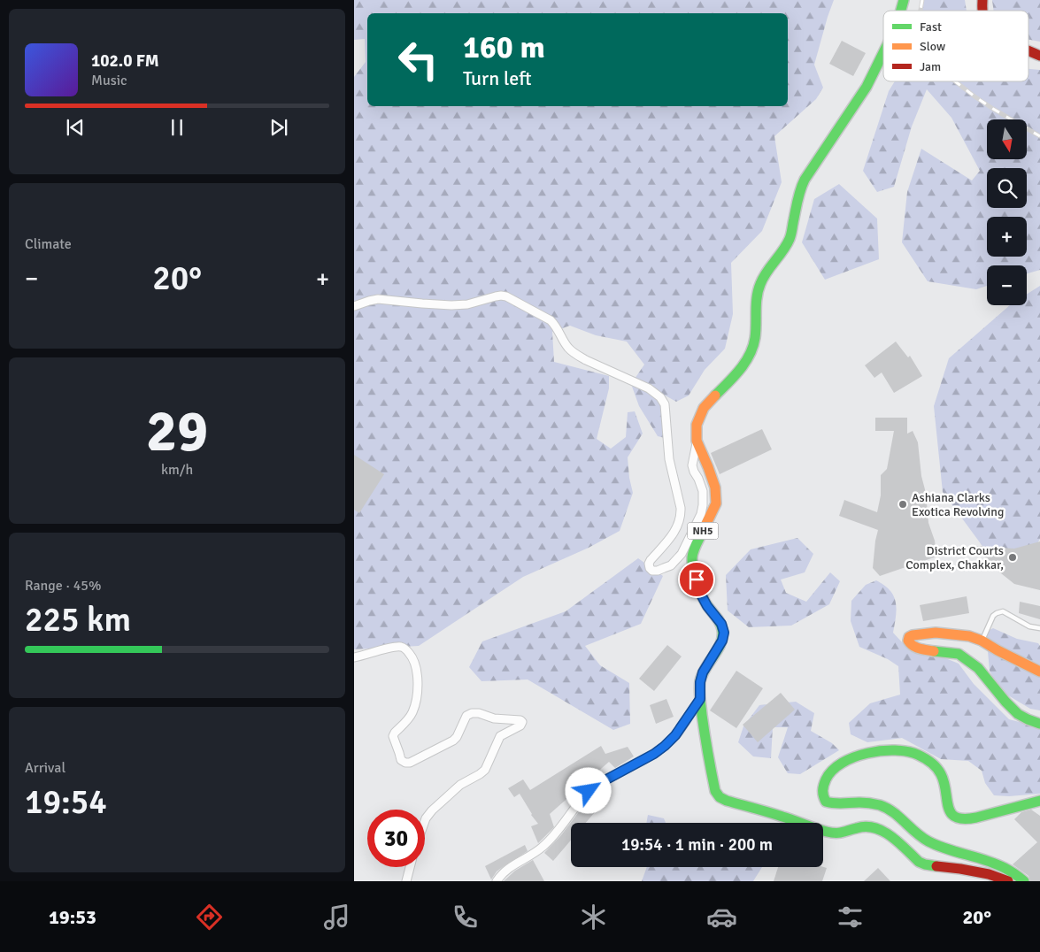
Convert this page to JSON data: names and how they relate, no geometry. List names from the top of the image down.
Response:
{
  "streets": {
    "main road": ["NH5"]
  },
  "places": ["Ashiana Clarks Exotica Revolving", "District Courts Complex, Chakkar,"],
  "legend": ["Fast", "Slow", "Jam"],
  "north": "bottom",
  "page": {
    "turn": ["160 m", "Turn left"],
    "song": ["102.0 FM", "Music"],
    "map_buttons": ["+", "−"],
    "tile": [
      "Climate",
      ["29", "km/h"],
      ["Range · 45%", "225 km"],
      ["Arrival", "19:54"]
    ],
    "heat": ["−", "20°", "+"],
    "limit": "30",
    "trip": "19:54 · 1 min · 200 m",
    "tabs": ["19:53", "20°"]
  }
}
